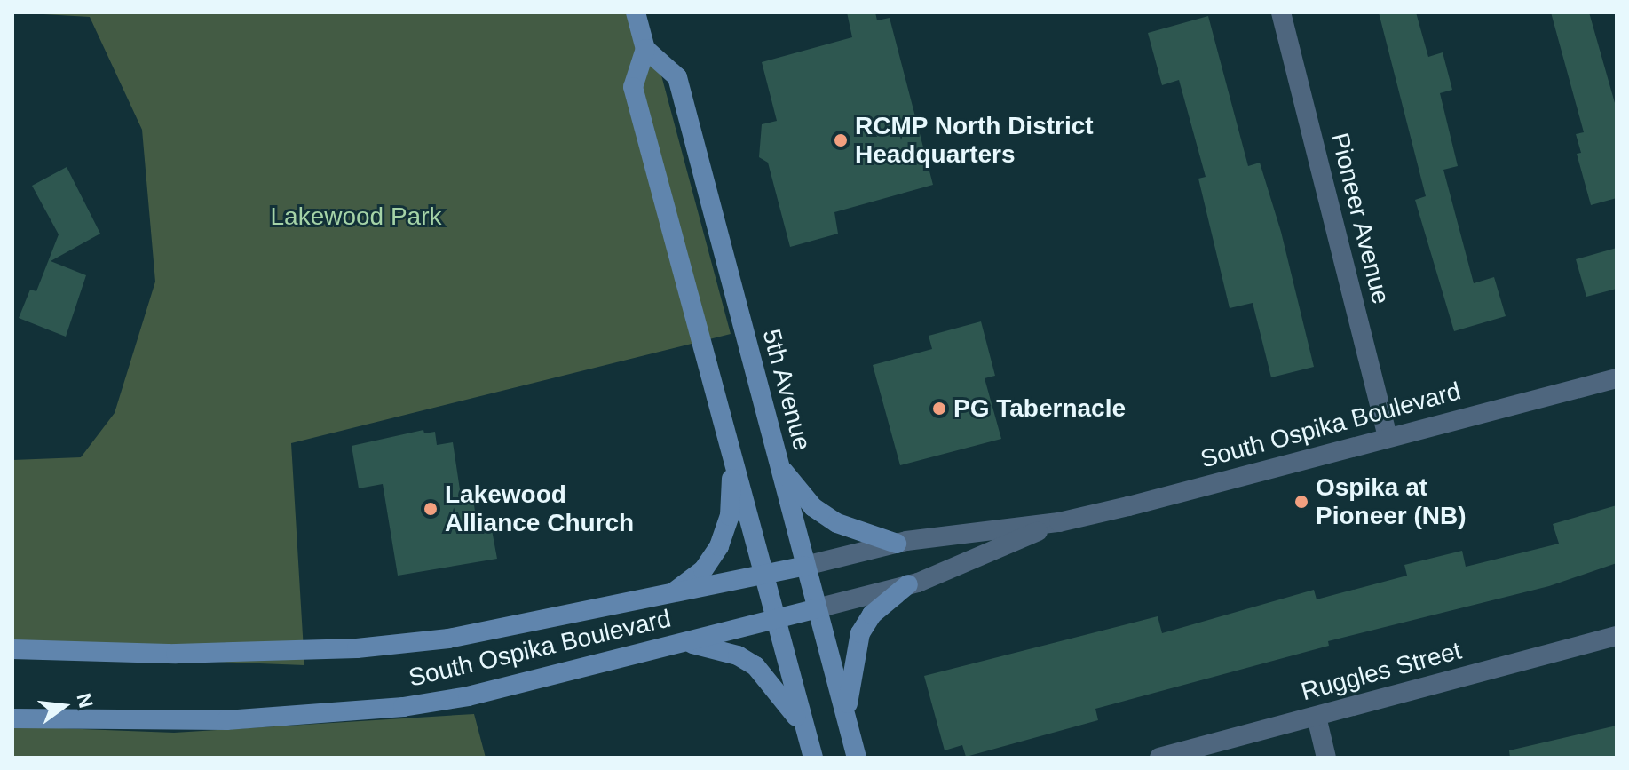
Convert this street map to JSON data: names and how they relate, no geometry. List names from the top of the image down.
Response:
{
  "streets": {
    "main road": ["5th Avenue", "South Ospika Boulevard"],
    "street": ["Pioneer Avenue", "Ruggles Street"]
  },
  "crossings": [
    ["Pioneer Avenue", "South Ospika Boulevard"],
    ["5th Avenue", "South Ospika Boulevard"]
  ],
  "parks": ["Lakewood Park"],
  "places": [
    "RCMP North District Headquarters",
    "PG Tabernacle",
    "Ospika at Pioneer (NB)",
    "Lakewood Alliance Church"
  ],
  "north": "right"
}
